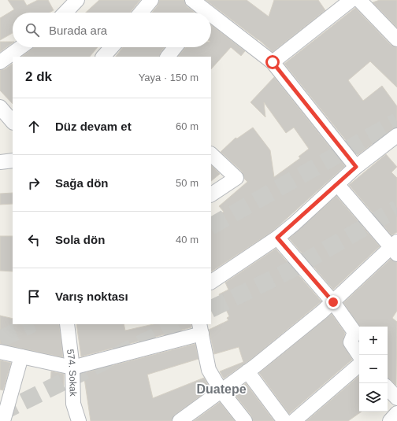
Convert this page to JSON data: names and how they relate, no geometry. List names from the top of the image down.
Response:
{
  "streets": {
    "street": ["574. Sokak"]
  },
  "districts": ["Duatepe"],
  "page": {
    "search": "Burada ara",
    "heading": ["2 dk", "Yaya · 150 m"],
    "list": [
      ["Düz devam et", "60 m"],
      ["Sağa dön", "50 m"],
      ["Sola dön", "40 m"],
      "Varış noktası"
    ],
    "map_buttons": ["+", "−"]
  }
}
